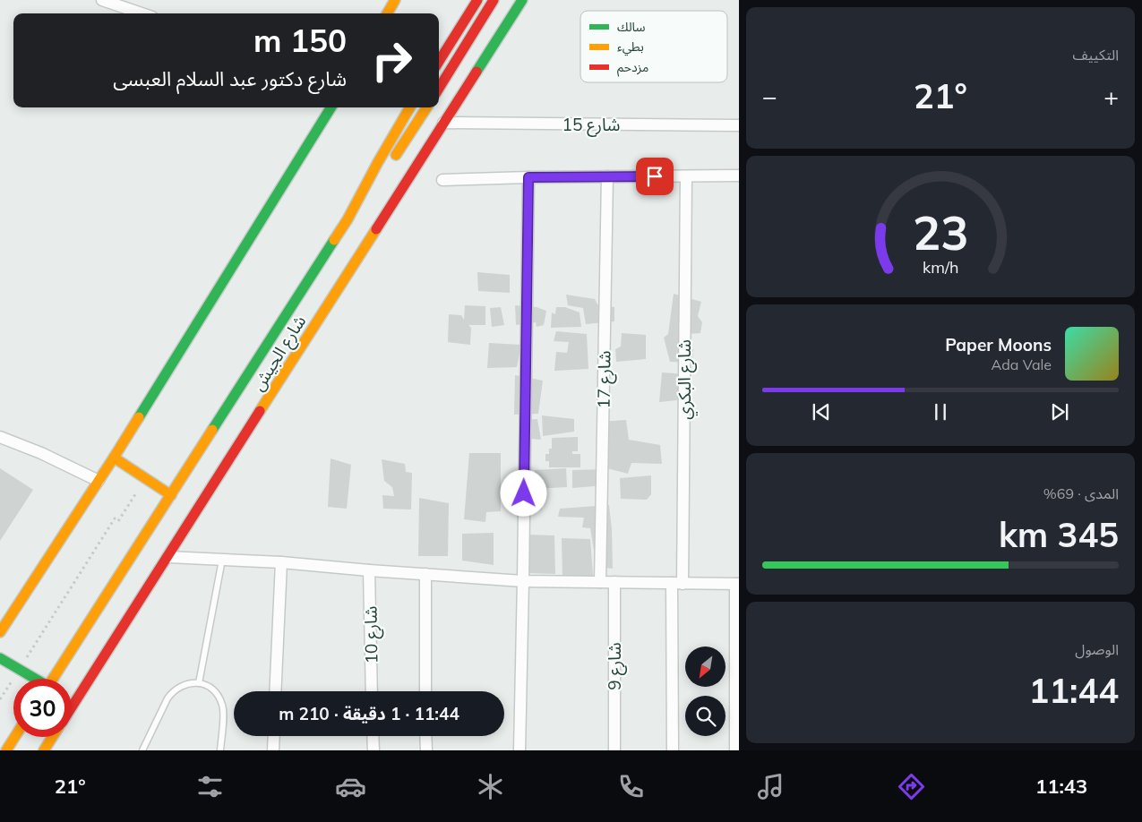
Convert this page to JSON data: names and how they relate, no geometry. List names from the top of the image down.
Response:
{
  "streets": {
    "main road": ["شارع الجيش"],
    "street": [
      "شارع 15",
      "شارع 17",
      "شارع البكري",
      "شارع 10",
      "شارع 9"
    ]
  },
  "crossings": [
    ["شارع 15", "شارع الجيش"]
  ],
  "legend": ["سالك", "بطيء", "مزدحم"],
  "north": "bottom left",
  "page": {
    "tile": [
      "التكييف",
      ["المدى · 69%", "345 km"],
      ["الوصول", "11:44"]
    ],
    "turn": ["150 m", "شارع دكتور عبد السلام العبسى"],
    "heat": ["−", "21°", "+"],
    "song": ["Paper Moons", "Ada Vale"],
    "limit": "30",
    "trip": "11:44 · 1 دقيقة · 210 m",
    "tabs": ["11:43", "21°"],
    "gauge": ["23", "km/h"]
  }
}
